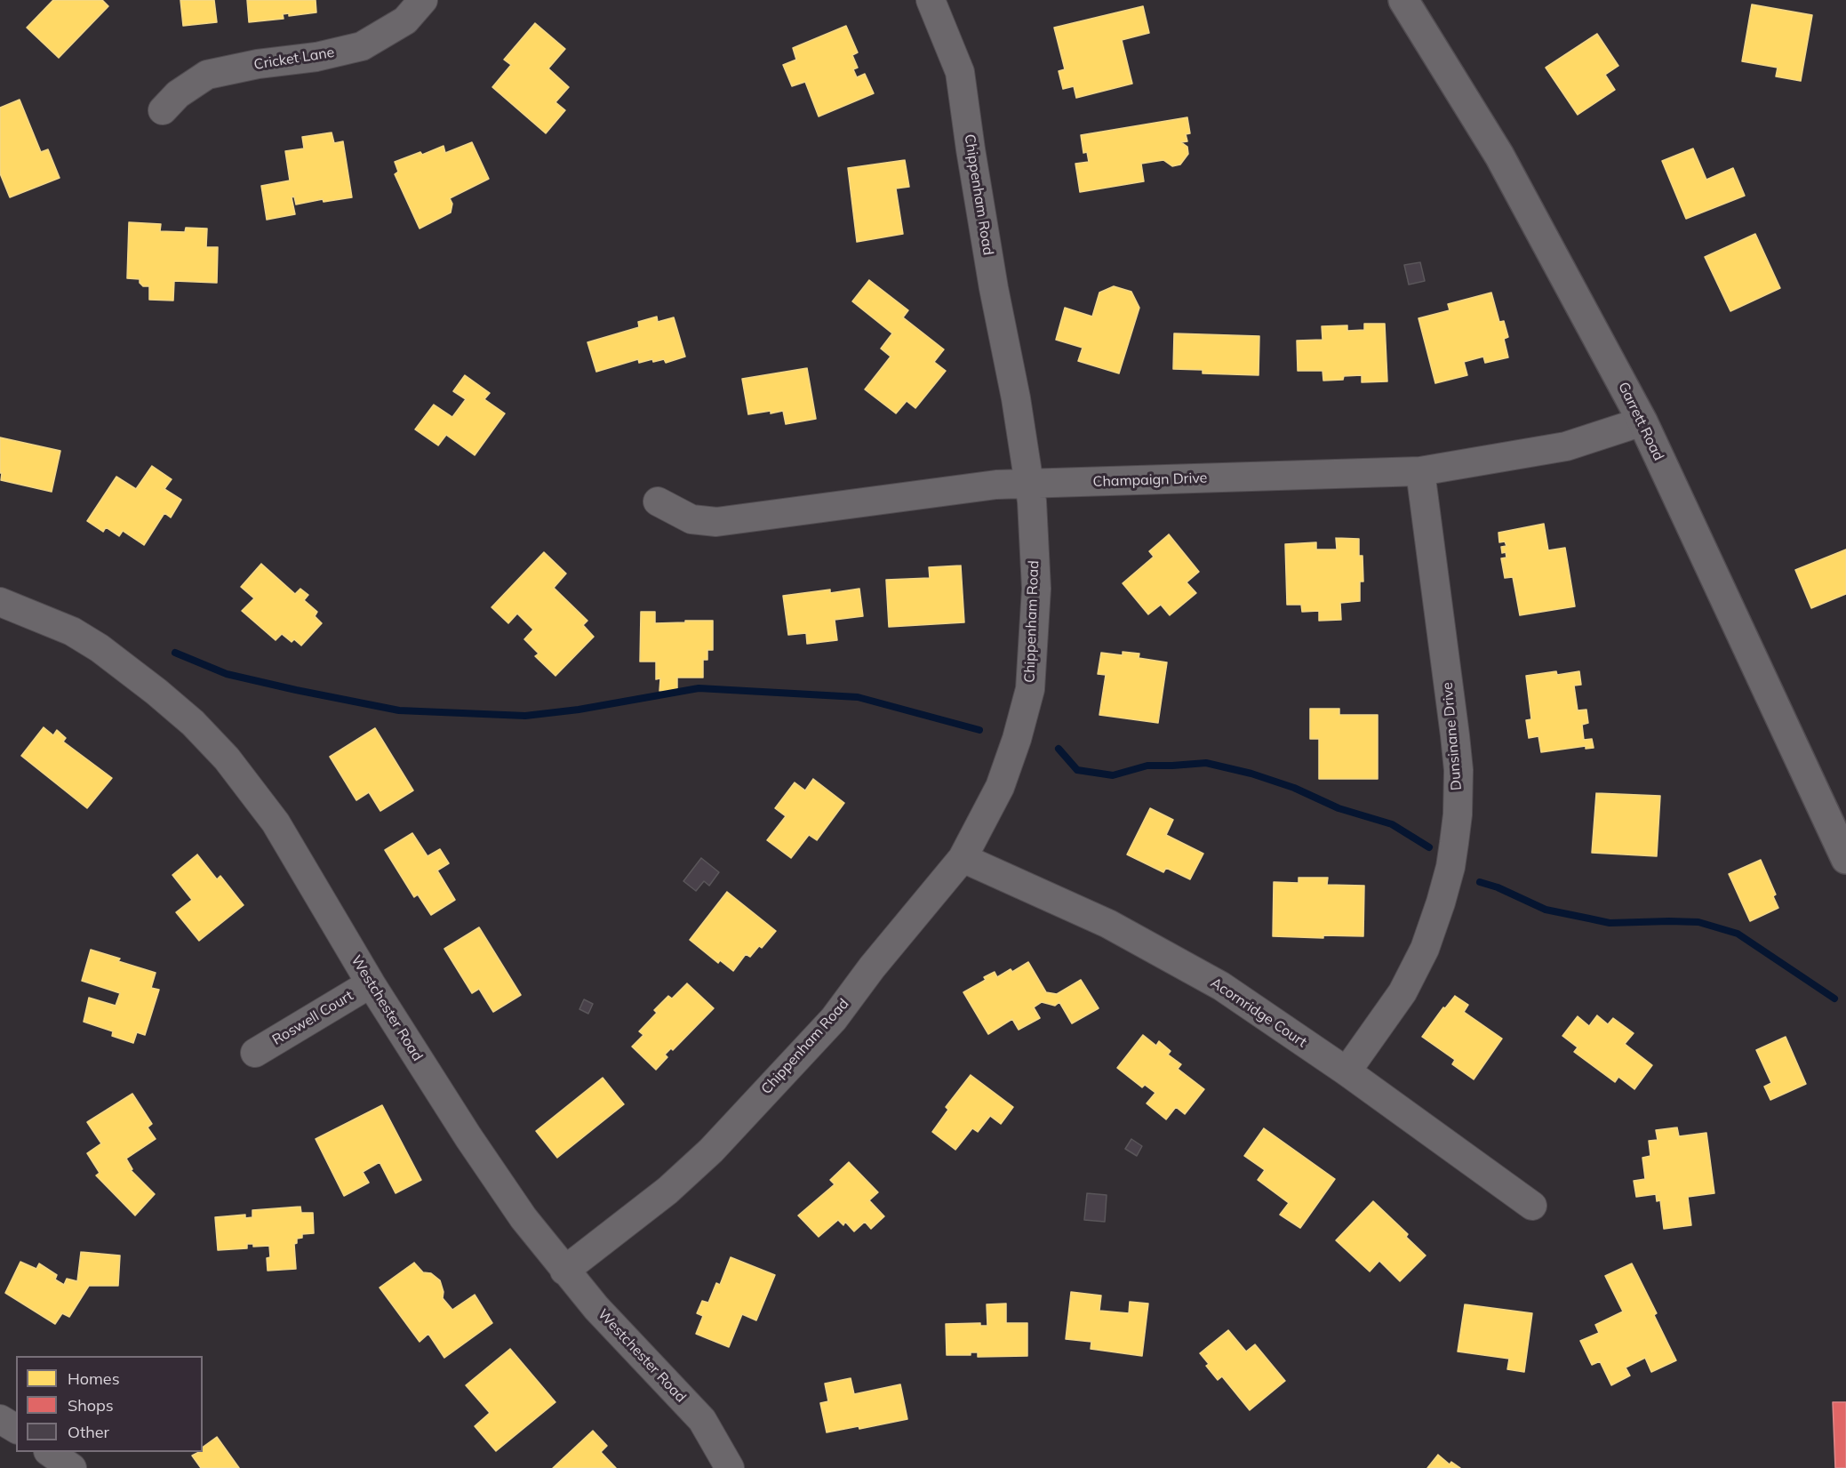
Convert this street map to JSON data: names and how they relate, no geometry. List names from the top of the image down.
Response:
{
  "streets": {
    "street": [
      "Cricket Lane",
      "Chippenham Road",
      "Garrett Road",
      "Champaign Drive",
      "Dunsinane Drive",
      "Westchester Road",
      "Acornridge Court",
      "Roswell Court"
    ]
  },
  "crossings": [
    ["Chippenham Road", "Champaign Drive"],
    ["Chippenham Road", "Westchester Road"],
    ["Chippenham Road", "Acornridge Court"],
    ["Garrett Road", "Champaign Drive"],
    ["Champaign Drive", "Dunsinane Drive"],
    ["Dunsinane Drive", "Acornridge Court"],
    ["Westchester Road", "Roswell Court"]
  ],
  "legend": ["Homes", "Shops", "Other"]
}
